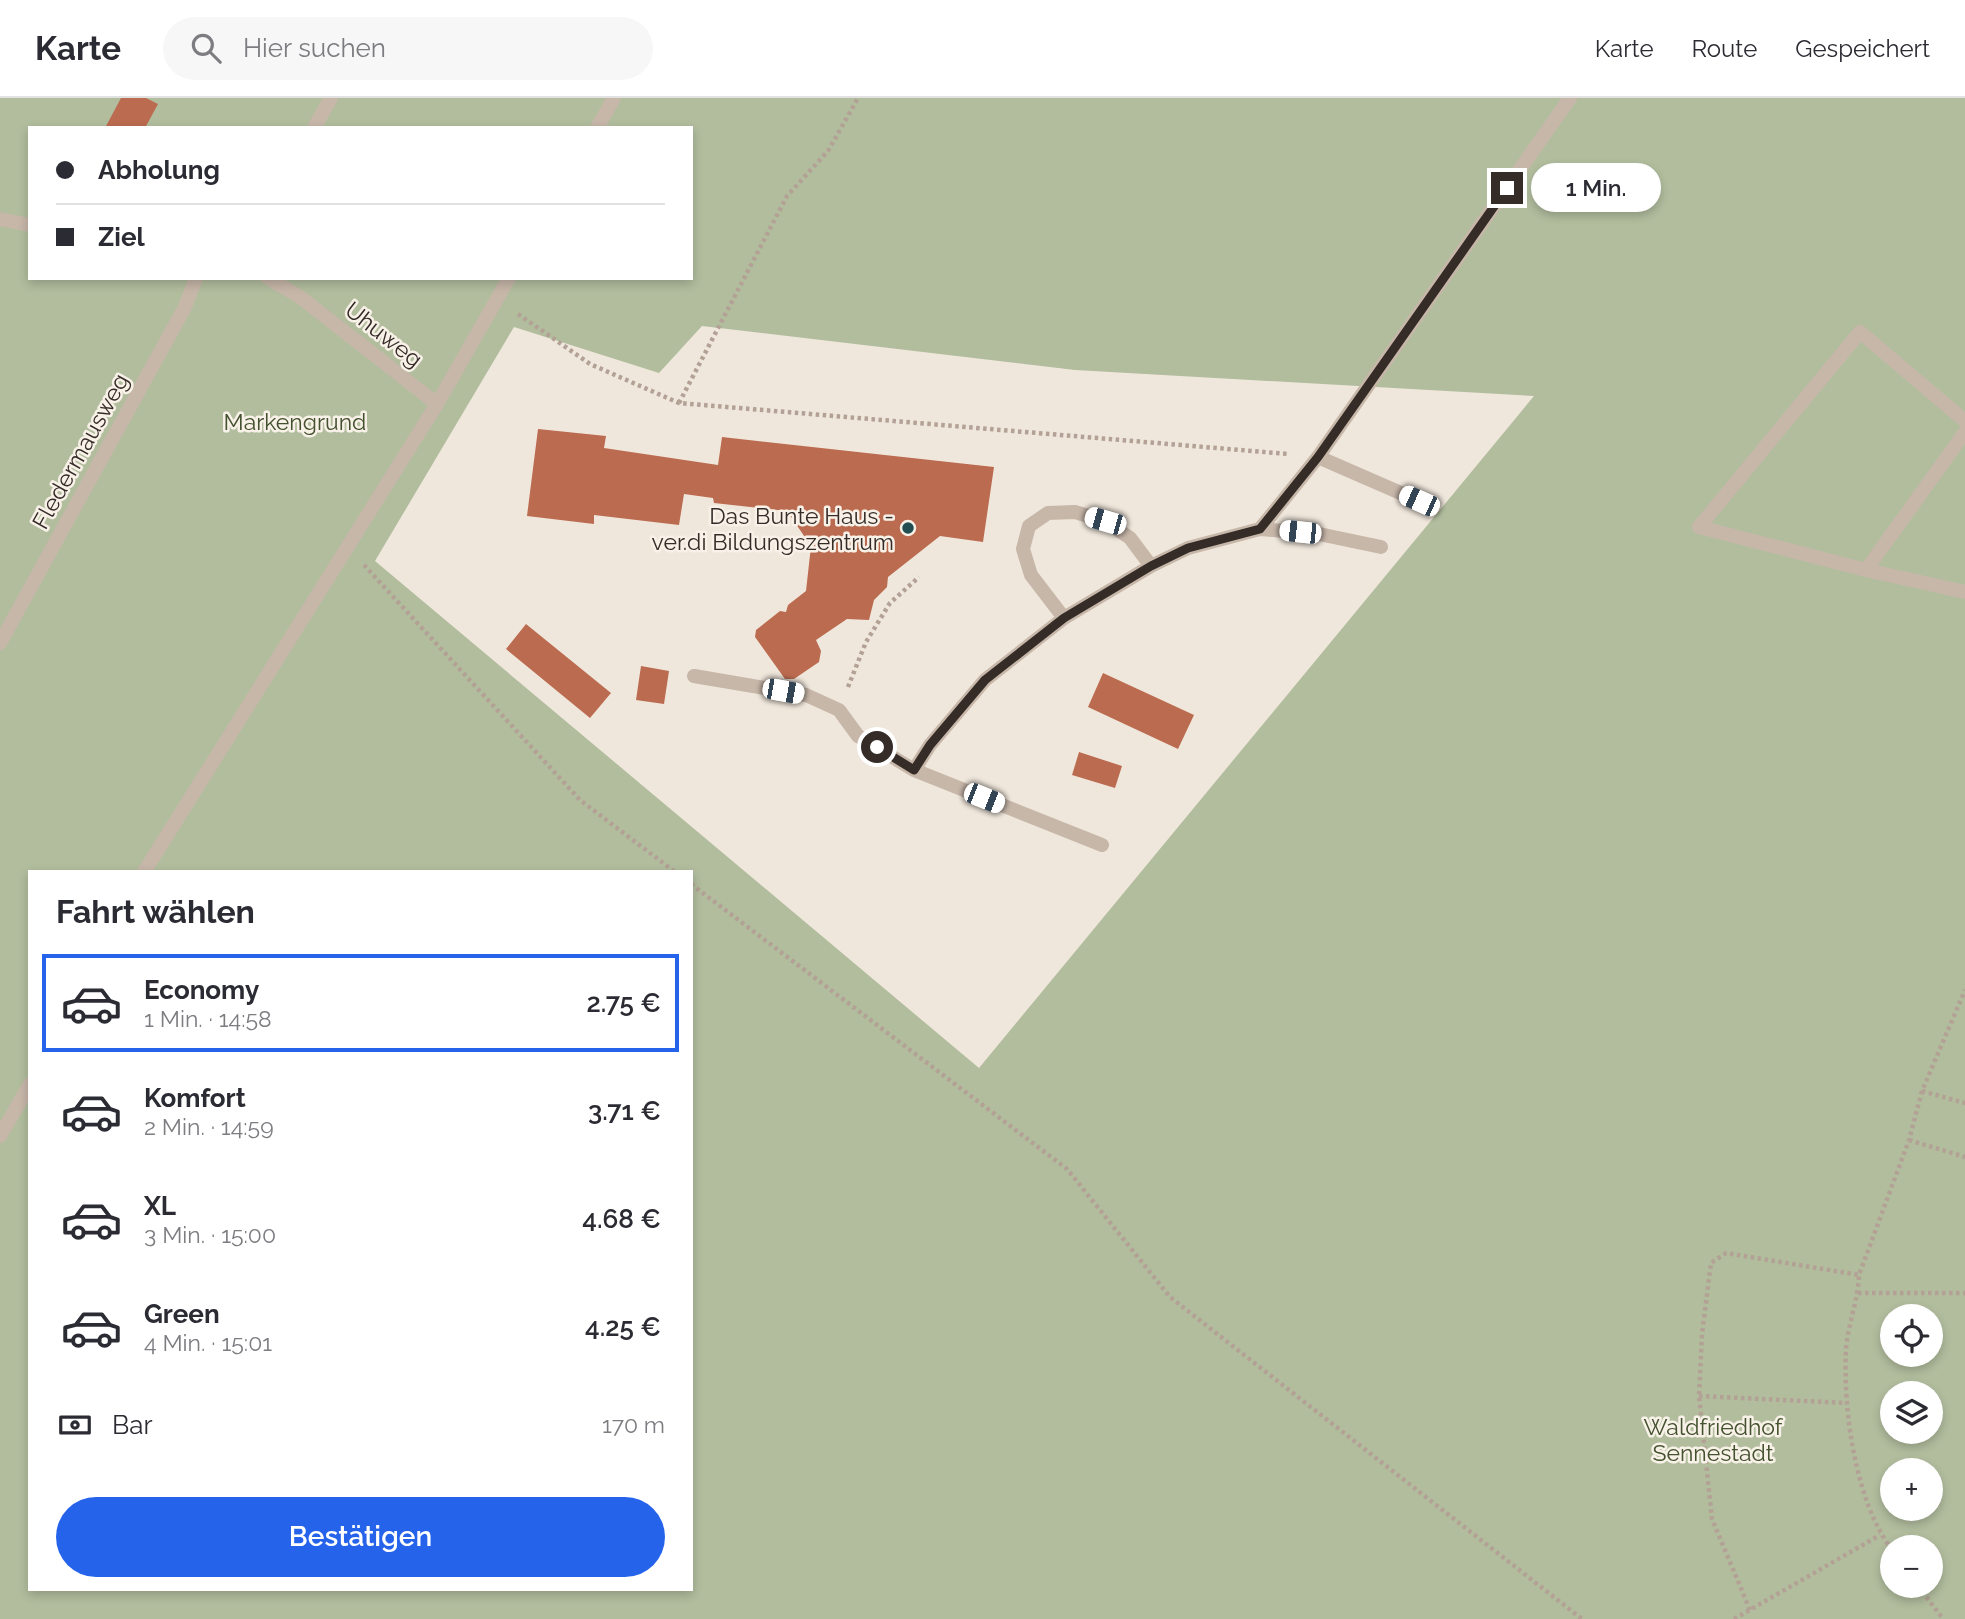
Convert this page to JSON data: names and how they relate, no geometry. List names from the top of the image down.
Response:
{
  "streets": {
    "lane": ["Uhuweg", "Fledermausweg"]
  },
  "parks": ["Markengrund", "Waldfriedhof Sennestadt"],
  "places": ["Das Bunte Haus - ver.di Bildungszentrum"],
  "page": {
    "header": "Karte",
    "search": "Hier suchen",
    "nav": ["Karte", "Route", "Gespeichert"],
    "banner": ["Abholung", "Ziel"],
    "bubble": "1 Min.",
    "heading": "Fahrt wählen",
    "list": [
      {
        "name": "Economy",
        "note": "1 Min. · 14:58",
        "value": "2.75 €"
      },
      {
        "name": "Komfort",
        "note": "2 Min. · 14:59",
        "value": "3.71 €"
      },
      {
        "name": "XL",
        "note": "3 Min. · 15:00",
        "value": "4.68 €"
      },
      {
        "name": "Green",
        "note": "4 Min. · 15:01",
        "value": "4.25 €"
      }
    ],
    "map_buttons": ["+", "−"],
    "pay": ["Bar", "170 m"],
    "buttons": "Bestätigen"
  }
}
